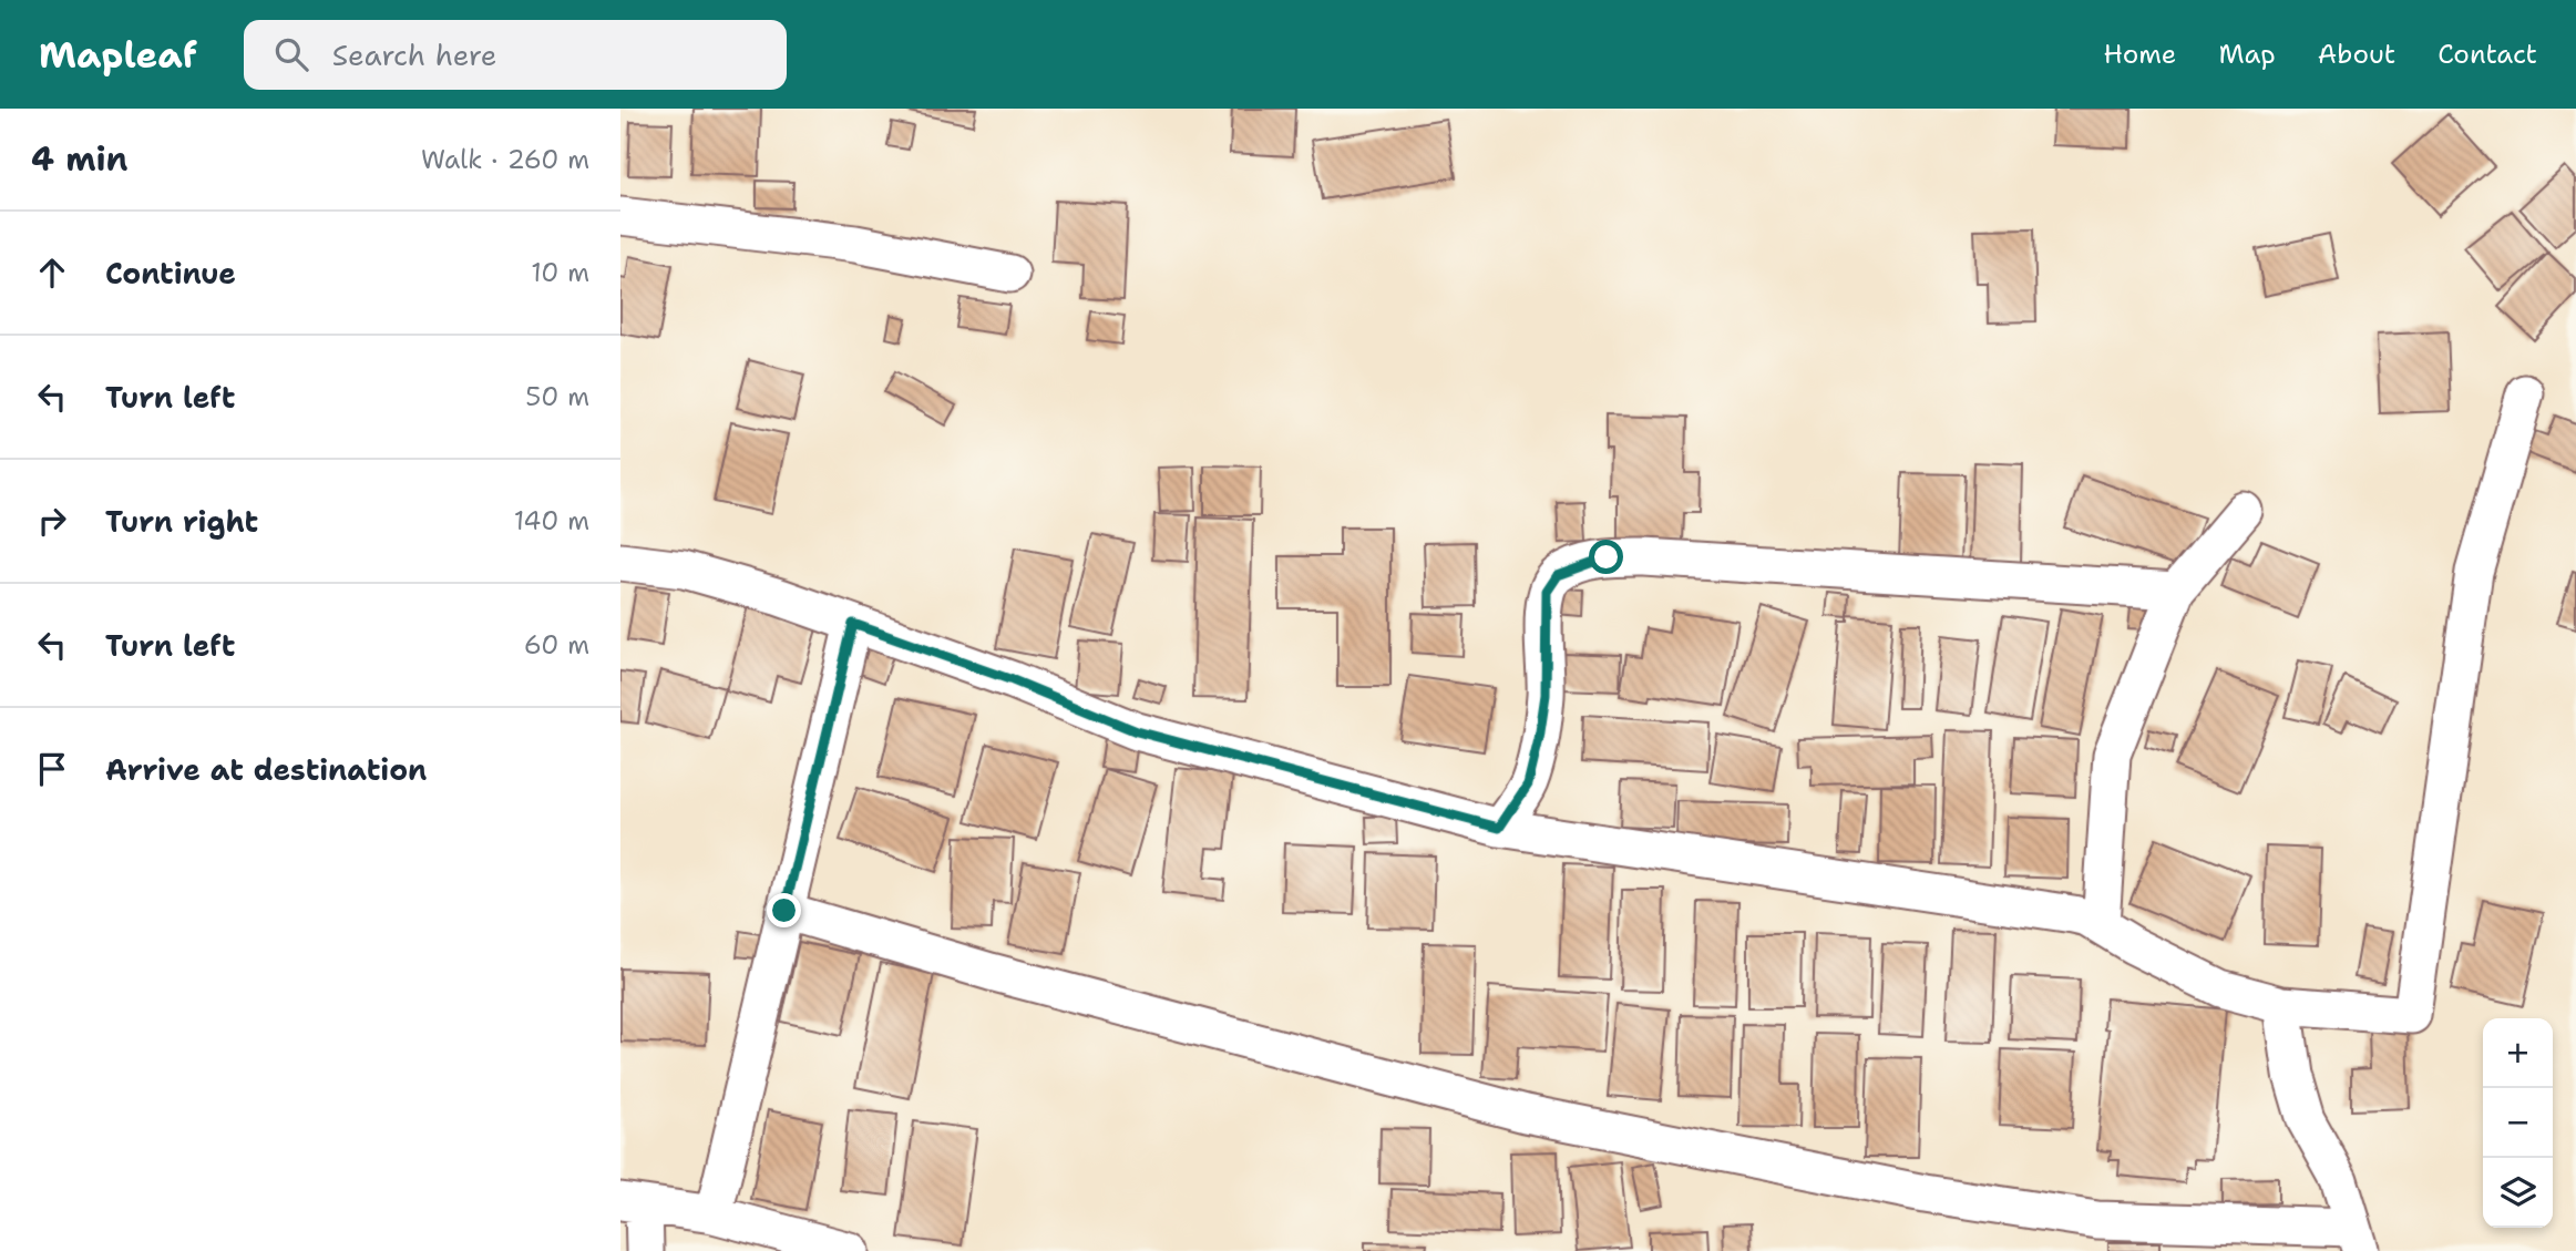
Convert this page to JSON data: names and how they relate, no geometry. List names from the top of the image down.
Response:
{
  "page": {
    "header": "Mapleaf",
    "search": "Search here",
    "nav": [
      "Home",
      "Map",
      "About",
      "Contact"
    ],
    "heading": ["4 min", "Walk · 260 m"],
    "list": [
      ["Continue", "10 m"],
      ["Turn left", "50 m"],
      ["Turn right", "140 m"],
      ["Turn left", "60 m"],
      "Arrive at destination"
    ],
    "map_buttons": ["+", "−"]
  }
}
